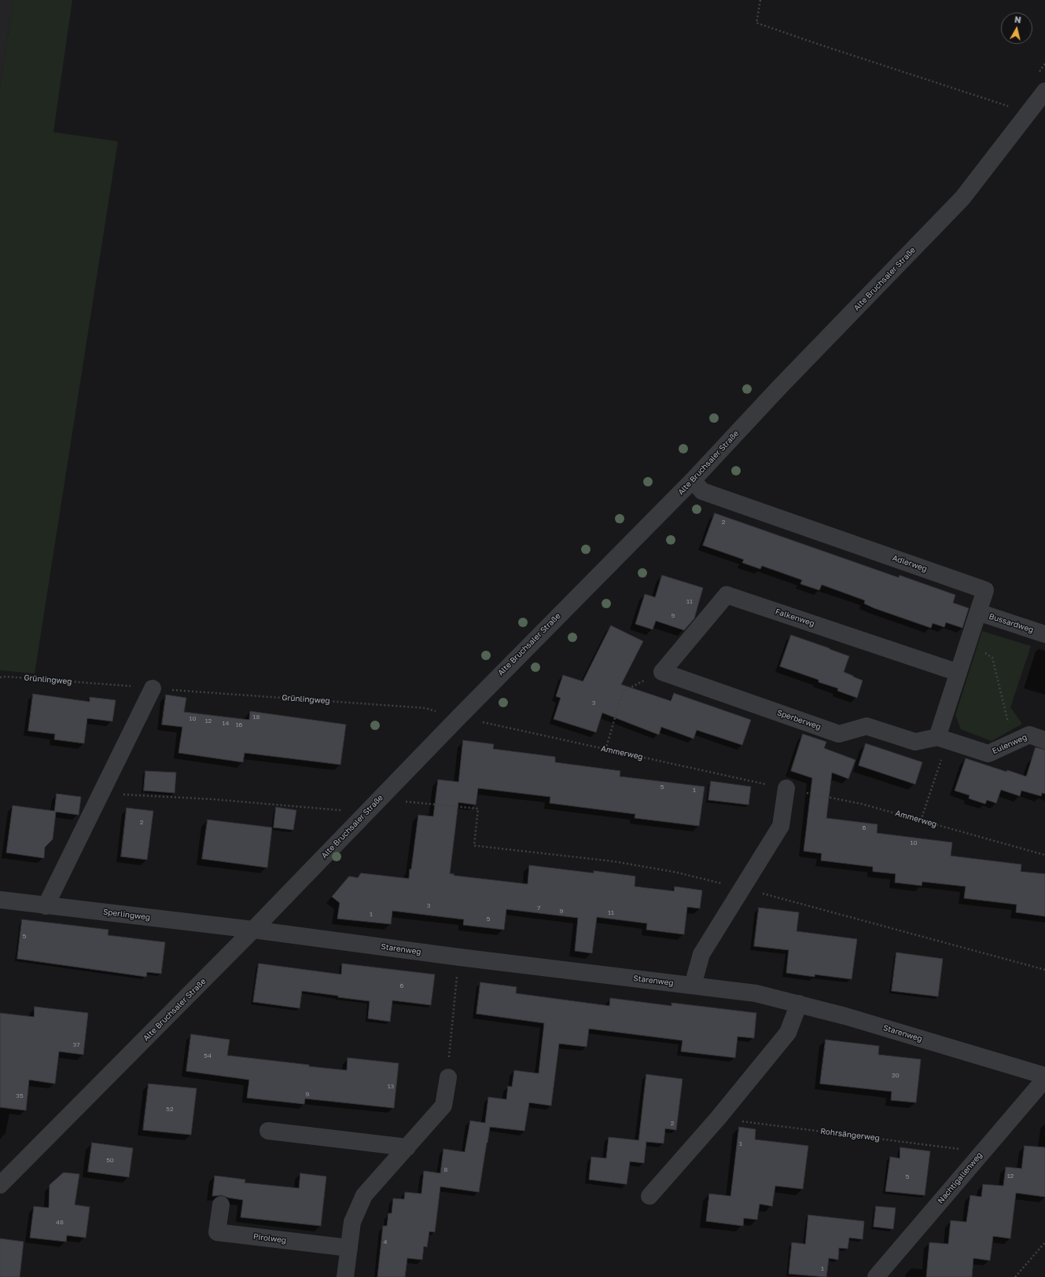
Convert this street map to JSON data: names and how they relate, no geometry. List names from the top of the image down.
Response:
{
  "streets": {
    "street": [
      "Alte Bruchsaler Straße",
      "Adlerweg",
      "Falkenweg",
      "Bussardweg",
      "Sperberweg",
      "Eulenweg",
      "Sperlingweg",
      "Starenweg",
      "Nachtigallenweg",
      "Pirolweg"
    ],
    "path": ["Grünlingweg", "Ammerweg", "Rohrsängerweg"]
  },
  "crossings": [
    ["Alte Bruchsaler Straße", "Adlerweg"],
    ["Alte Bruchsaler Straße", "Grünlingweg"],
    ["Alte Bruchsaler Straße", "Ammerweg"],
    ["Alte Bruchsaler Straße", "Sperlingweg"],
    ["Alte Bruchsaler Straße", "Starenweg"],
    ["Adlerweg", "Falkenweg"],
    ["Adlerweg", "Bussardweg"],
    ["Adlerweg", "Sperberweg"],
    ["Adlerweg", "Eulenweg"],
    ["Falkenweg", "Sperberweg"],
    ["Grünlingweg", "Ammerweg"],
    ["Sperberweg", "Eulenweg"],
    ["Sperlingweg", "Starenweg"],
    ["Rohrsängerweg", "Nachtigallenweg"]
  ],
  "house_numbers": [
    "2",
    "11",
    "9",
    "3",
    "18",
    "10",
    "12",
    "14",
    "16",
    "5",
    "1",
    "2",
    "6",
    "10",
    "3",
    "7",
    "9",
    "11",
    "1",
    "5",
    "5",
    "6",
    "37",
    "54",
    "20",
    "13",
    "9",
    "35",
    "52",
    "2",
    "1",
    "50",
    "8",
    "12",
    "5",
    "48",
    "4",
    "1"
  ],
  "north": "top"
}
